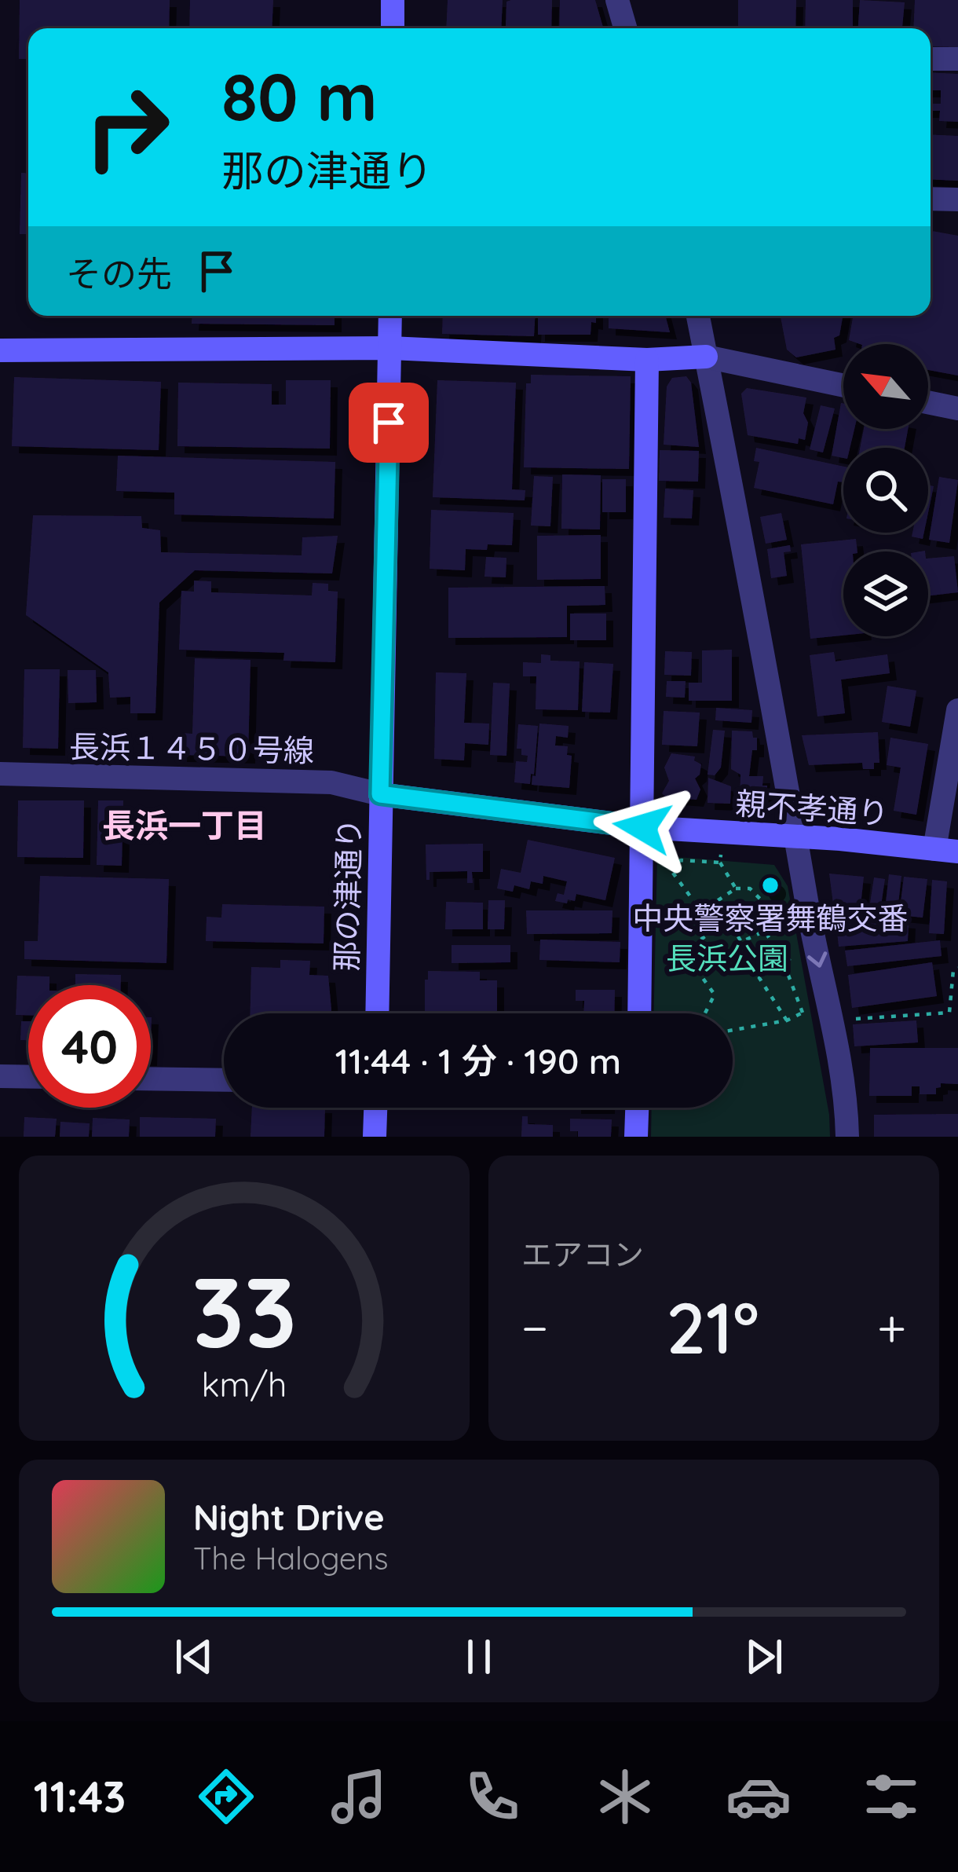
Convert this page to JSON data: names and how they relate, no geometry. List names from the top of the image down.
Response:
{
  "streets": {
    "street": ["長浜１４５０号線", "親不孝通り", "那の津通り"]
  },
  "crossings": [
    ["長浜１４５０号線", "親不孝通り"],
    ["長浜１４５０号線", "那の津通り"],
    ["親不孝通り", "那の津通り"]
  ],
  "districts": ["長浜一丁目"],
  "parks": ["長浜公園"],
  "places": ["中央警察署舞鶴交番"],
  "north": "top left",
  "page": {
    "turn": ["80 m", "那の津通り"],
    "then": "その先",
    "limit": "40",
    "trip": "11:44 · 1 分 · 190 m",
    "tile": "エアコン",
    "heat": ["−", "21°", "+"],
    "song": ["Night Drive", "The Halogens"],
    "tabs": "11:43",
    "gauge": ["33", "km/h"]
  }
}
